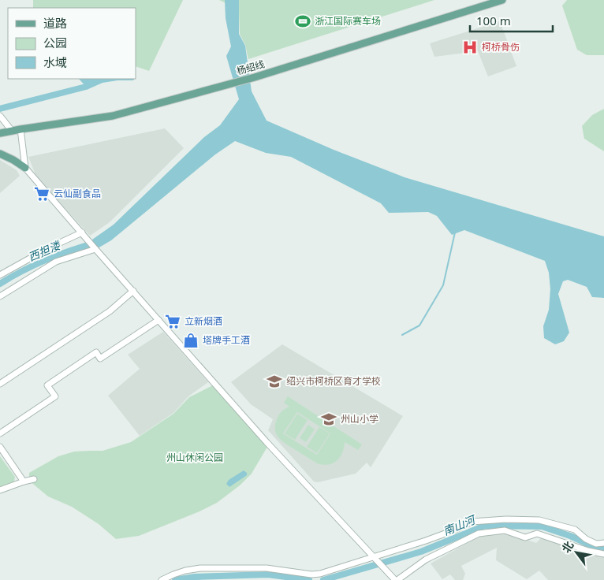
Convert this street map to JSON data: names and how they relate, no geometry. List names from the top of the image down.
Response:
{
  "streets": {
    "main road": ["杨绍线"]
  },
  "water": ["西担溇", "南山河"],
  "parks": ["州山休闲公园"],
  "places": {
    "sports": ["浙江国际赛车场"],
    "hospital": ["柯桥骨伤"],
    "supermarket": ["云仙副食品", "立新烟酒"],
    "shop": ["塔牌手工酒"],
    "school or university": ["绍兴市柯桥区育才学校", "州山小学"]
  },
  "legend": ["道路", "公园", "水域"],
  "scale_bar": "100 m",
  "north": "top left"
}
